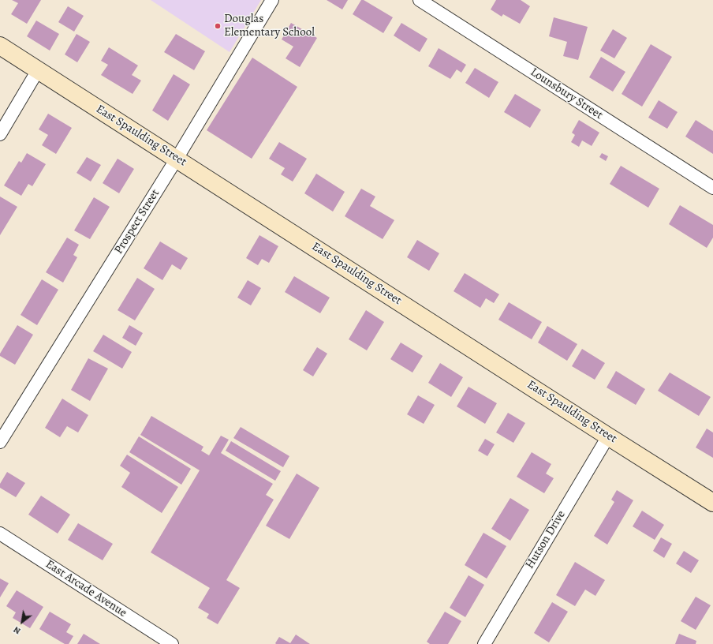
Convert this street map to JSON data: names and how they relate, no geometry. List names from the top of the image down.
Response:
{
  "streets": {
    "street": [
      "Lounsbury Street",
      "East Spaulding Street",
      "Prospect Street",
      "Hutson Drive",
      "East Arcade Avenue"
    ]
  },
  "crossings": [
    ["East Spaulding Street", "Prospect Street"],
    ["East Spaulding Street", "Hutson Drive"]
  ],
  "places": ["Douglas Elementary School"],
  "north": "bottom left"
}
